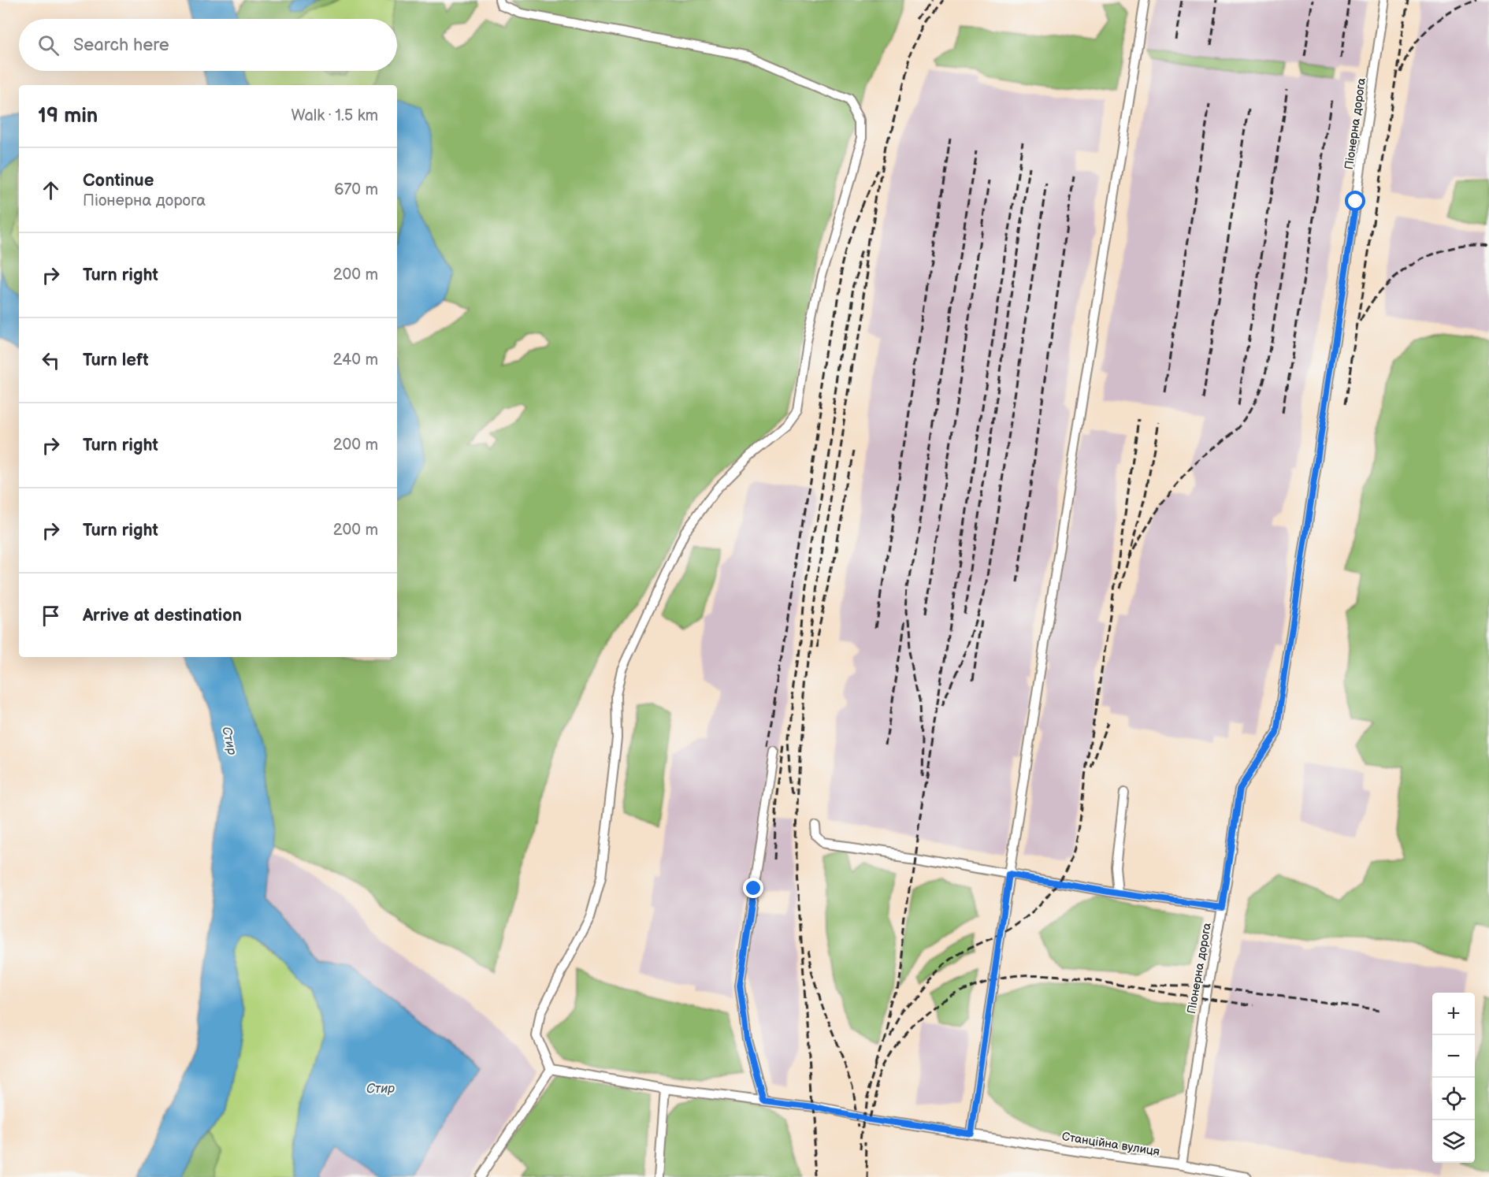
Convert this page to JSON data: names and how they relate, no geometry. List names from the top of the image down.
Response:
{
  "streets": {
    "street": ["Піонерна дорога", "Станційна вулиця"]
  },
  "crossings": [
    ["Піонерна дорога", "Станційна вулиця"]
  ],
  "water": ["Стир"],
  "page": {
    "search": "Search here",
    "heading": ["19 min", "Walk · 1.5 km"],
    "list": [
      ["Continue", "Піонерна дорога", "670 m"],
      ["Turn right", "200 m"],
      ["Turn left", "240 m"],
      ["Turn right", "200 m"],
      ["Turn right", "200 m"],
      "Arrive at destination"
    ],
    "map_buttons": ["+", "−"]
  }
}
